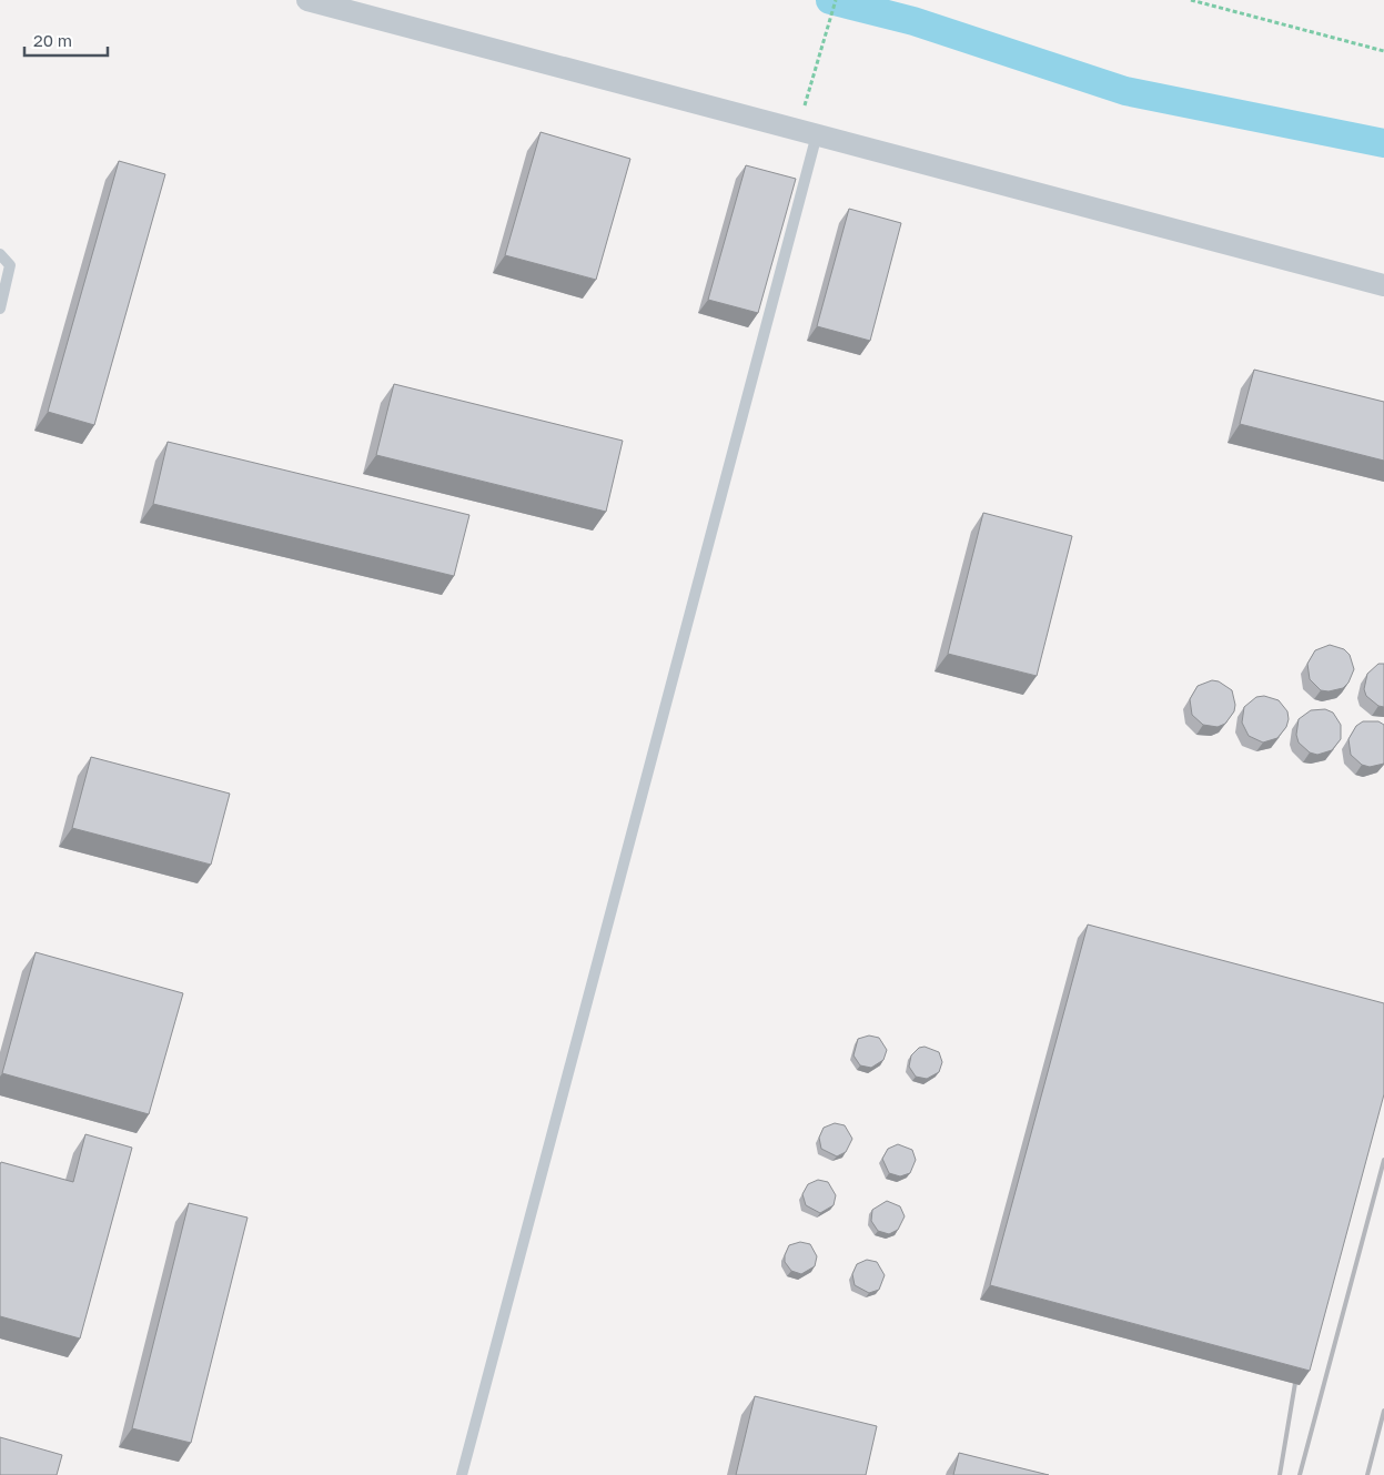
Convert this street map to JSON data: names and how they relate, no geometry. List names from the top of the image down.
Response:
{
  "scale_bar": "20 m"
}
